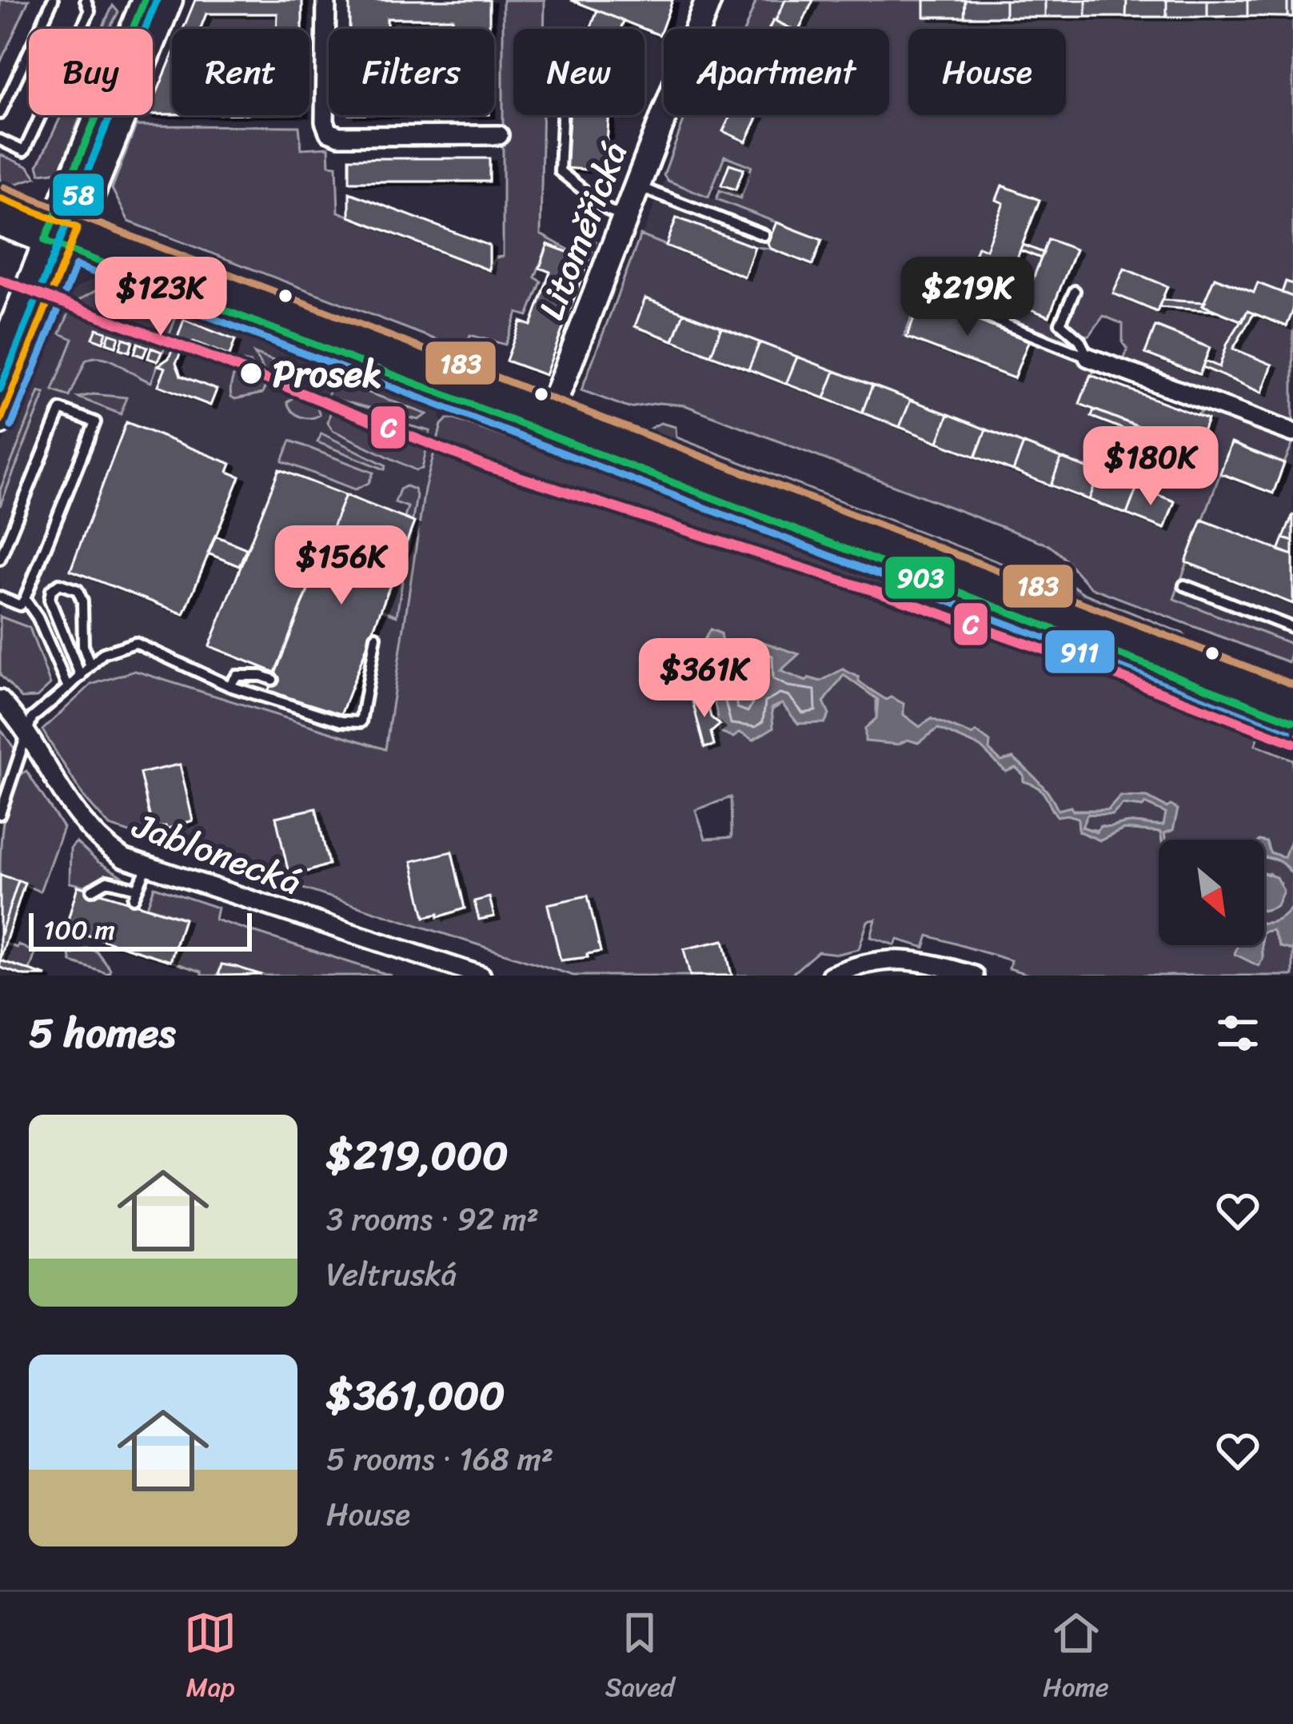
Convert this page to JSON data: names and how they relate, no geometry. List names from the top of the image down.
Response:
{
  "streets": {
    "main road": ["Litoměřická"],
    "street": ["Jablonecká"]
  },
  "places": ["Prosek"],
  "lines": [
    "transit line 903",
    "transit line 58",
    "transit line 183",
    "transit line 911",
    "transit line C"
  ],
  "scale_bar": "100 m",
  "north": "bottom right",
  "page": {
    "chip": [
      "Buy",
      "Rent",
      "Filters",
      "New",
      "Apartment",
      "House"
    ],
    "price": [
      "$123K",
      "$219K",
      "$180K",
      "$156K",
      "$361K"
    ],
    "scale": "100 m",
    "heading": "5 homes",
    "list": [
      {
        "name": "$219,000",
        "note": "3 rooms · 92 m² · Veltruská"
      },
      {
        "name": "$361,000",
        "note": "5 rooms · 168 m² · House"
      }
    ],
    "tabs": ["Map", "Saved", "Home"]
  }
}
